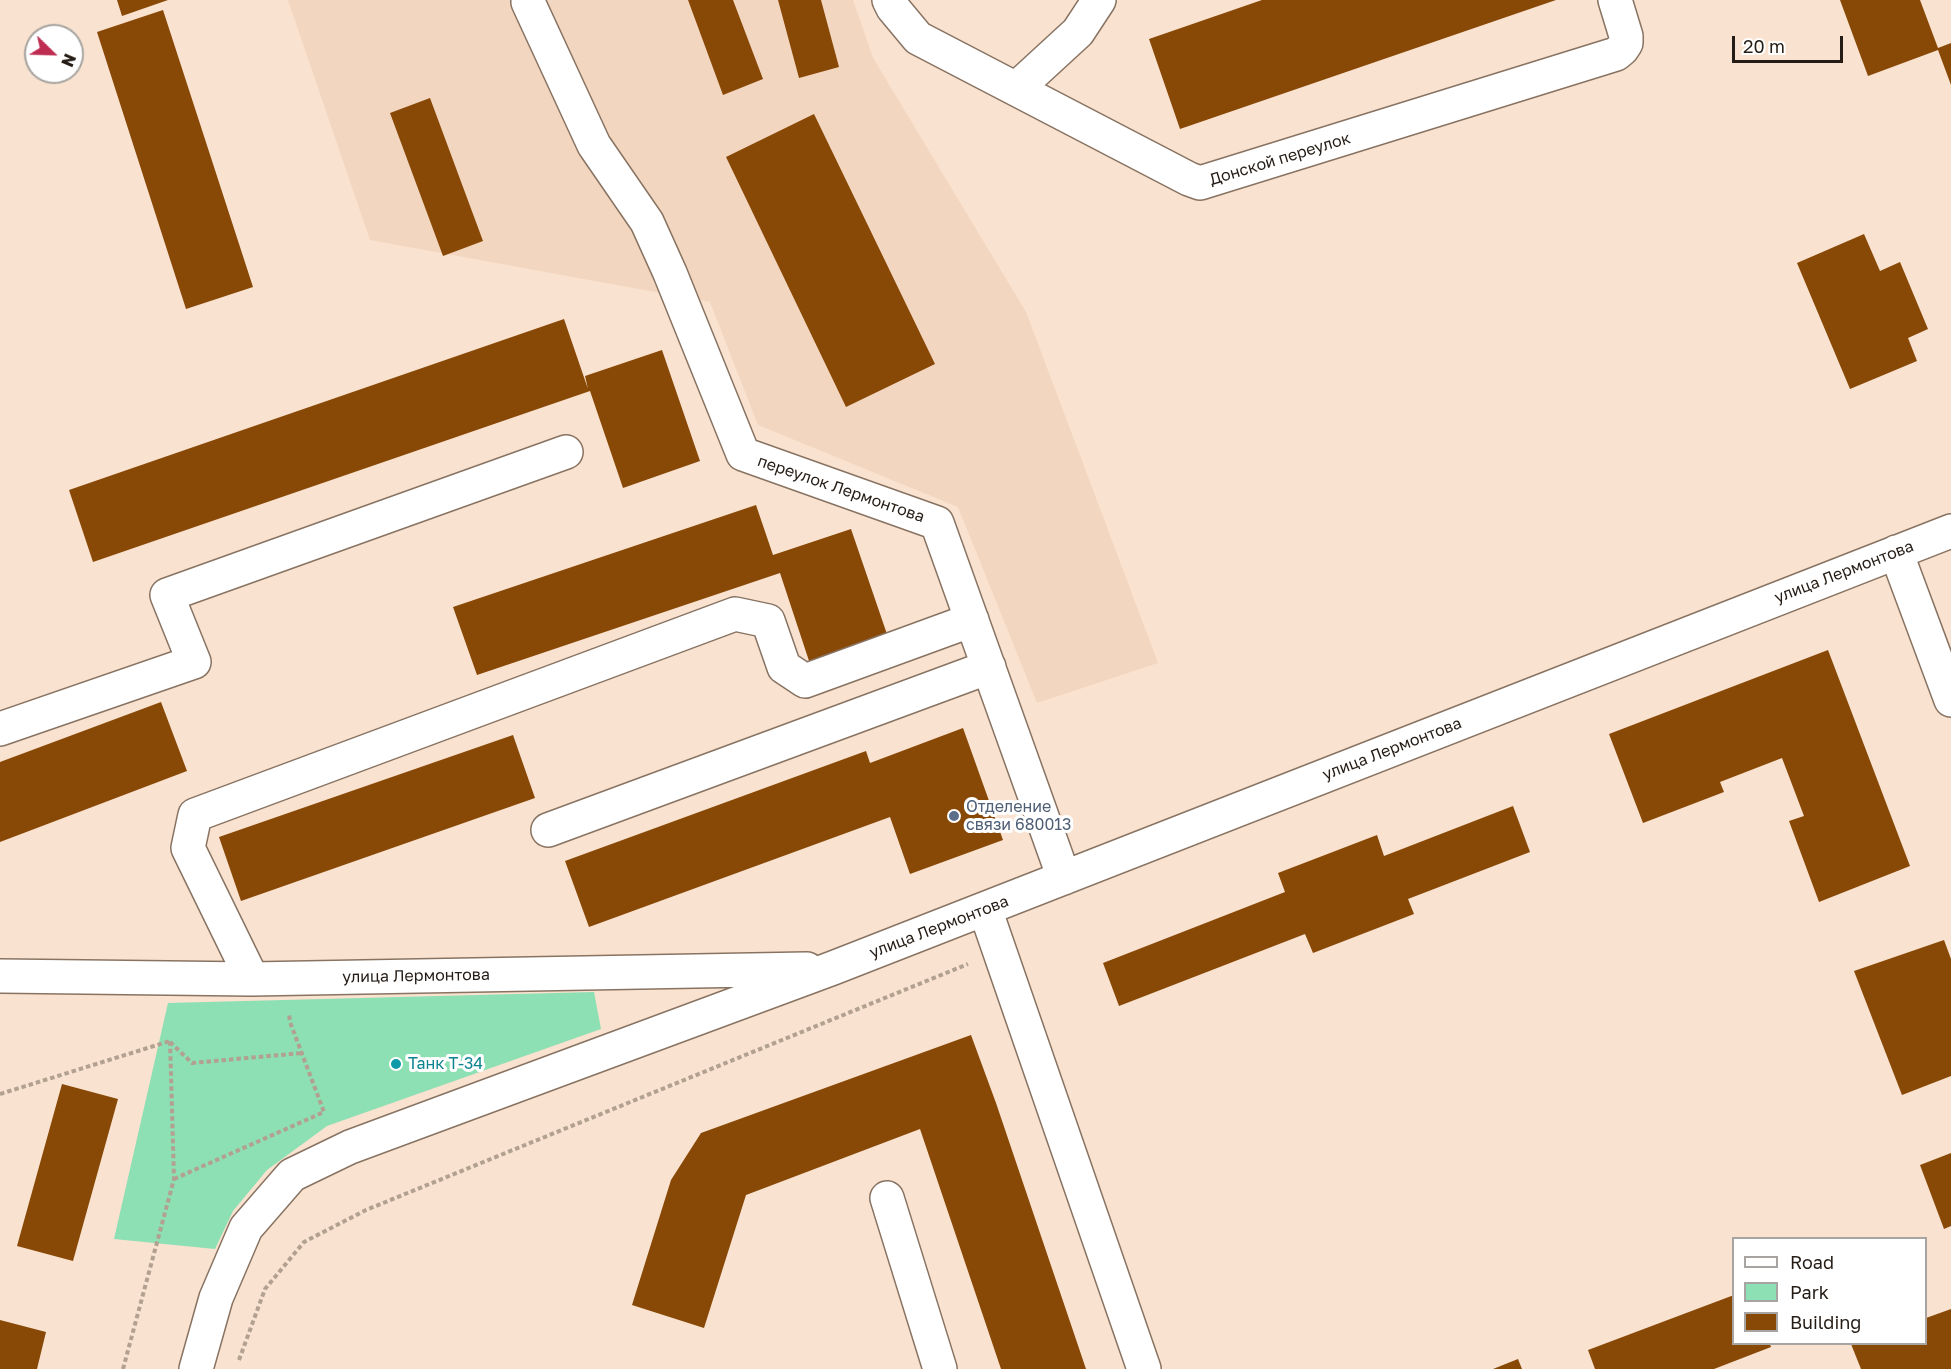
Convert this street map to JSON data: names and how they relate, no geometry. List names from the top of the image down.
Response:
{
  "streets": {
    "street": ["Донской переулок", "переулок Лермонтова", "улица Лермонтова"]
  },
  "crossings": [
    ["переулок Лермонтова", "улица Лермонтова"]
  ],
  "places": ["Отделение связи 680013", "Танк Т-34"],
  "legend": ["Road", "Park", "Building"],
  "scale_bar": "20 m",
  "north": "bottom right"
}
